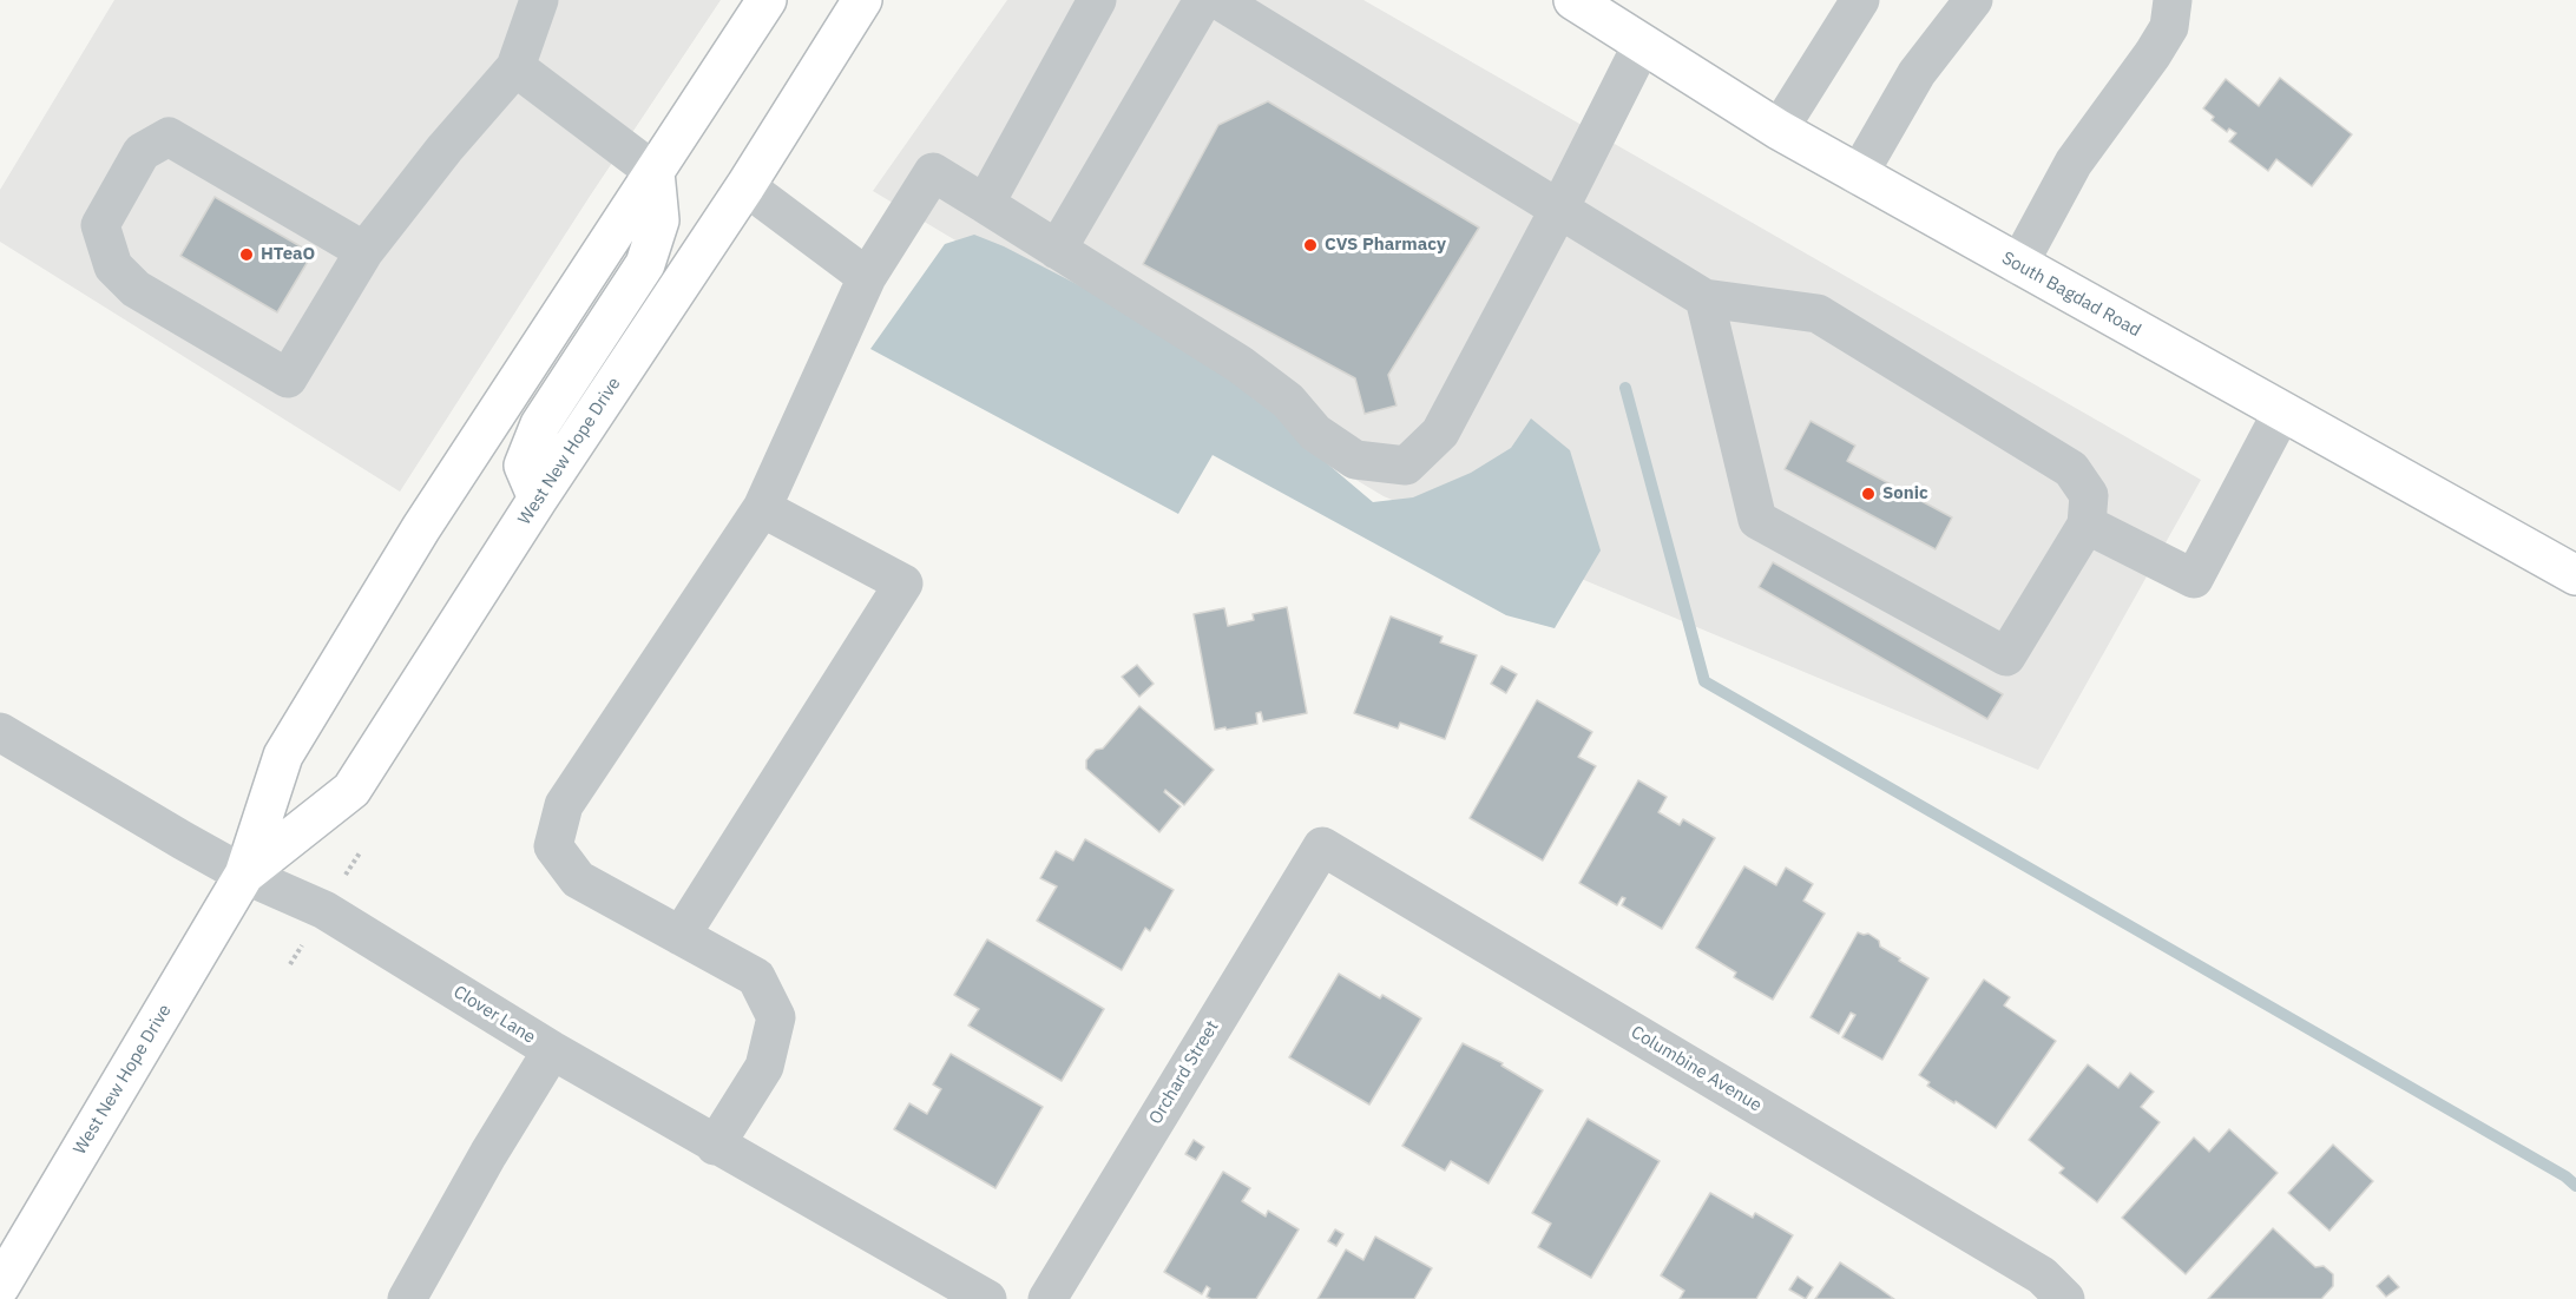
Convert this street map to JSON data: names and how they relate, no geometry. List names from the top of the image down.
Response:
{
  "streets": {
    "main road": ["South Bagdad Road", "West New Hope Drive"],
    "street": ["Clover Lane", "Columbine Avenue", "Orchard Street"]
  },
  "crossings": [
    ["West New Hope Drive", "Clover Lane"],
    ["Columbine Avenue", "Orchard Street"]
  ],
  "places": ["CVS Pharmacy", "HTeaO", "Sonic"]
}
